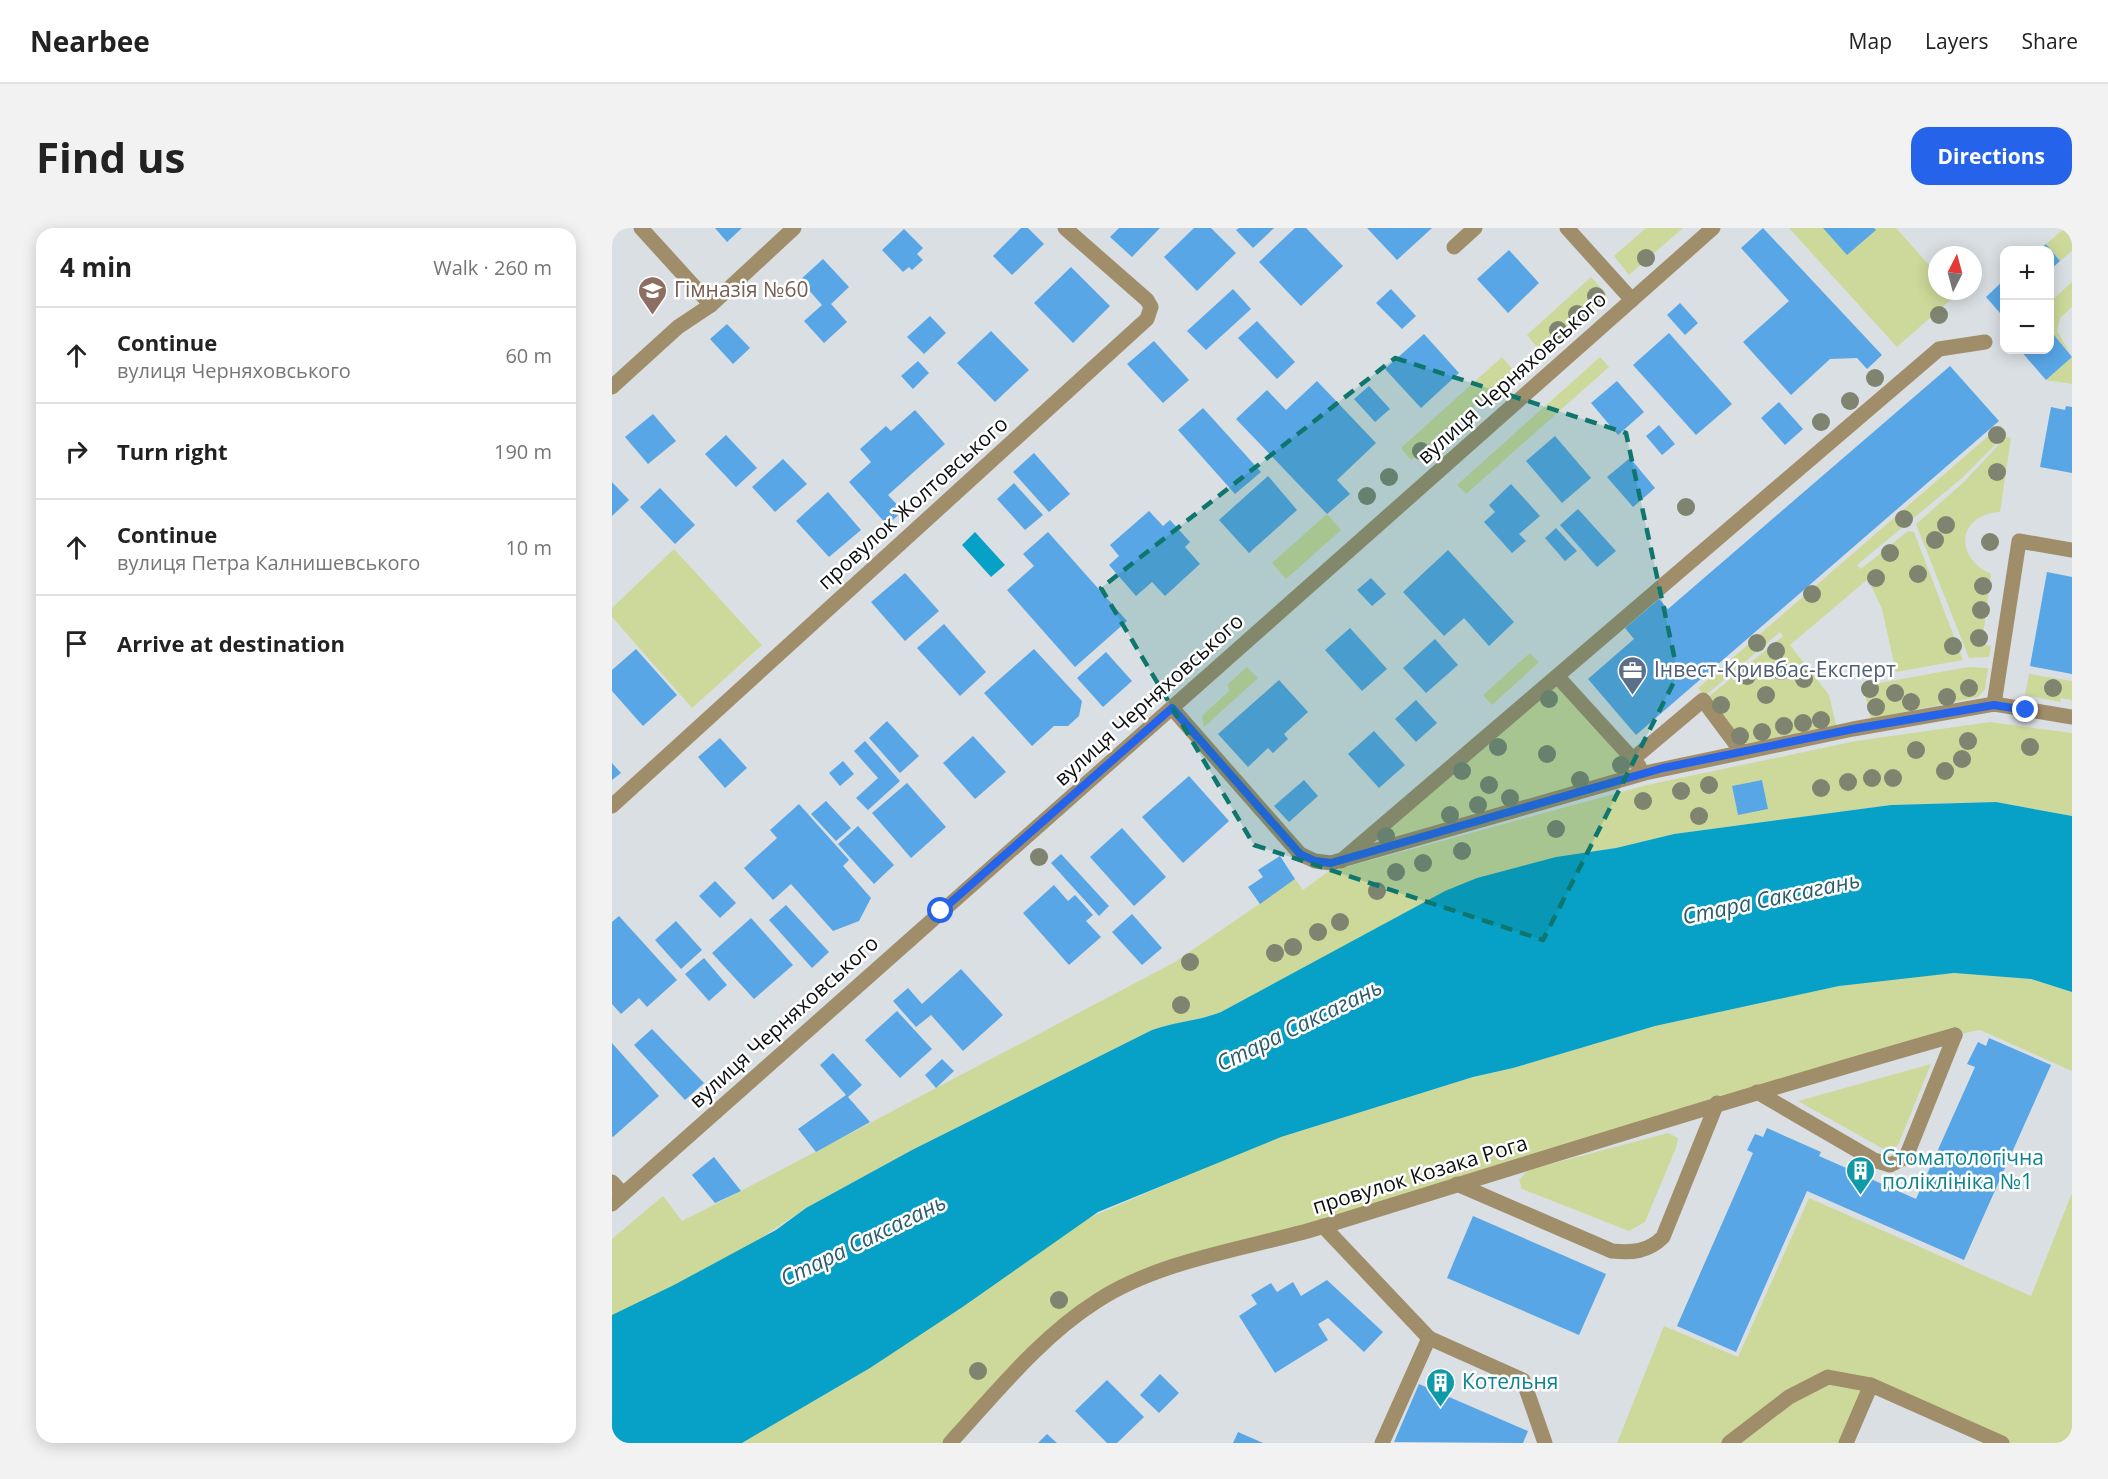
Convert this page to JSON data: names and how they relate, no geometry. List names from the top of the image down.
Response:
{
  "streets": {
    "street": ["вулиця Черняховського", "провулок Жолтовського", "провулок Козака Рога"]
  },
  "water": ["Стара Саксагань"],
  "places": {
    "school or university": ["Гімназія №60"],
    "office": ["Інвест-Кривбас-Експерт"],
    "building": ["Стоматологічна поліклініка №1", "Котельня"]
  },
  "north": "top",
  "page": {
    "header": "Nearbee",
    "nav": ["Map", "Layers", "Share"],
    "buttons": "Directions",
    "title": "Find us",
    "heading": ["4 min", "Walk · 260 m"],
    "map_buttons": ["+", "−"],
    "list": [
      ["Continue", "вулиця Черняховського", "60 m"],
      ["Turn right", "190 m"],
      ["Continue", "вулиця Петра Калнишевського", "10 m"],
      "Arrive at destination"
    ]
  }
}
